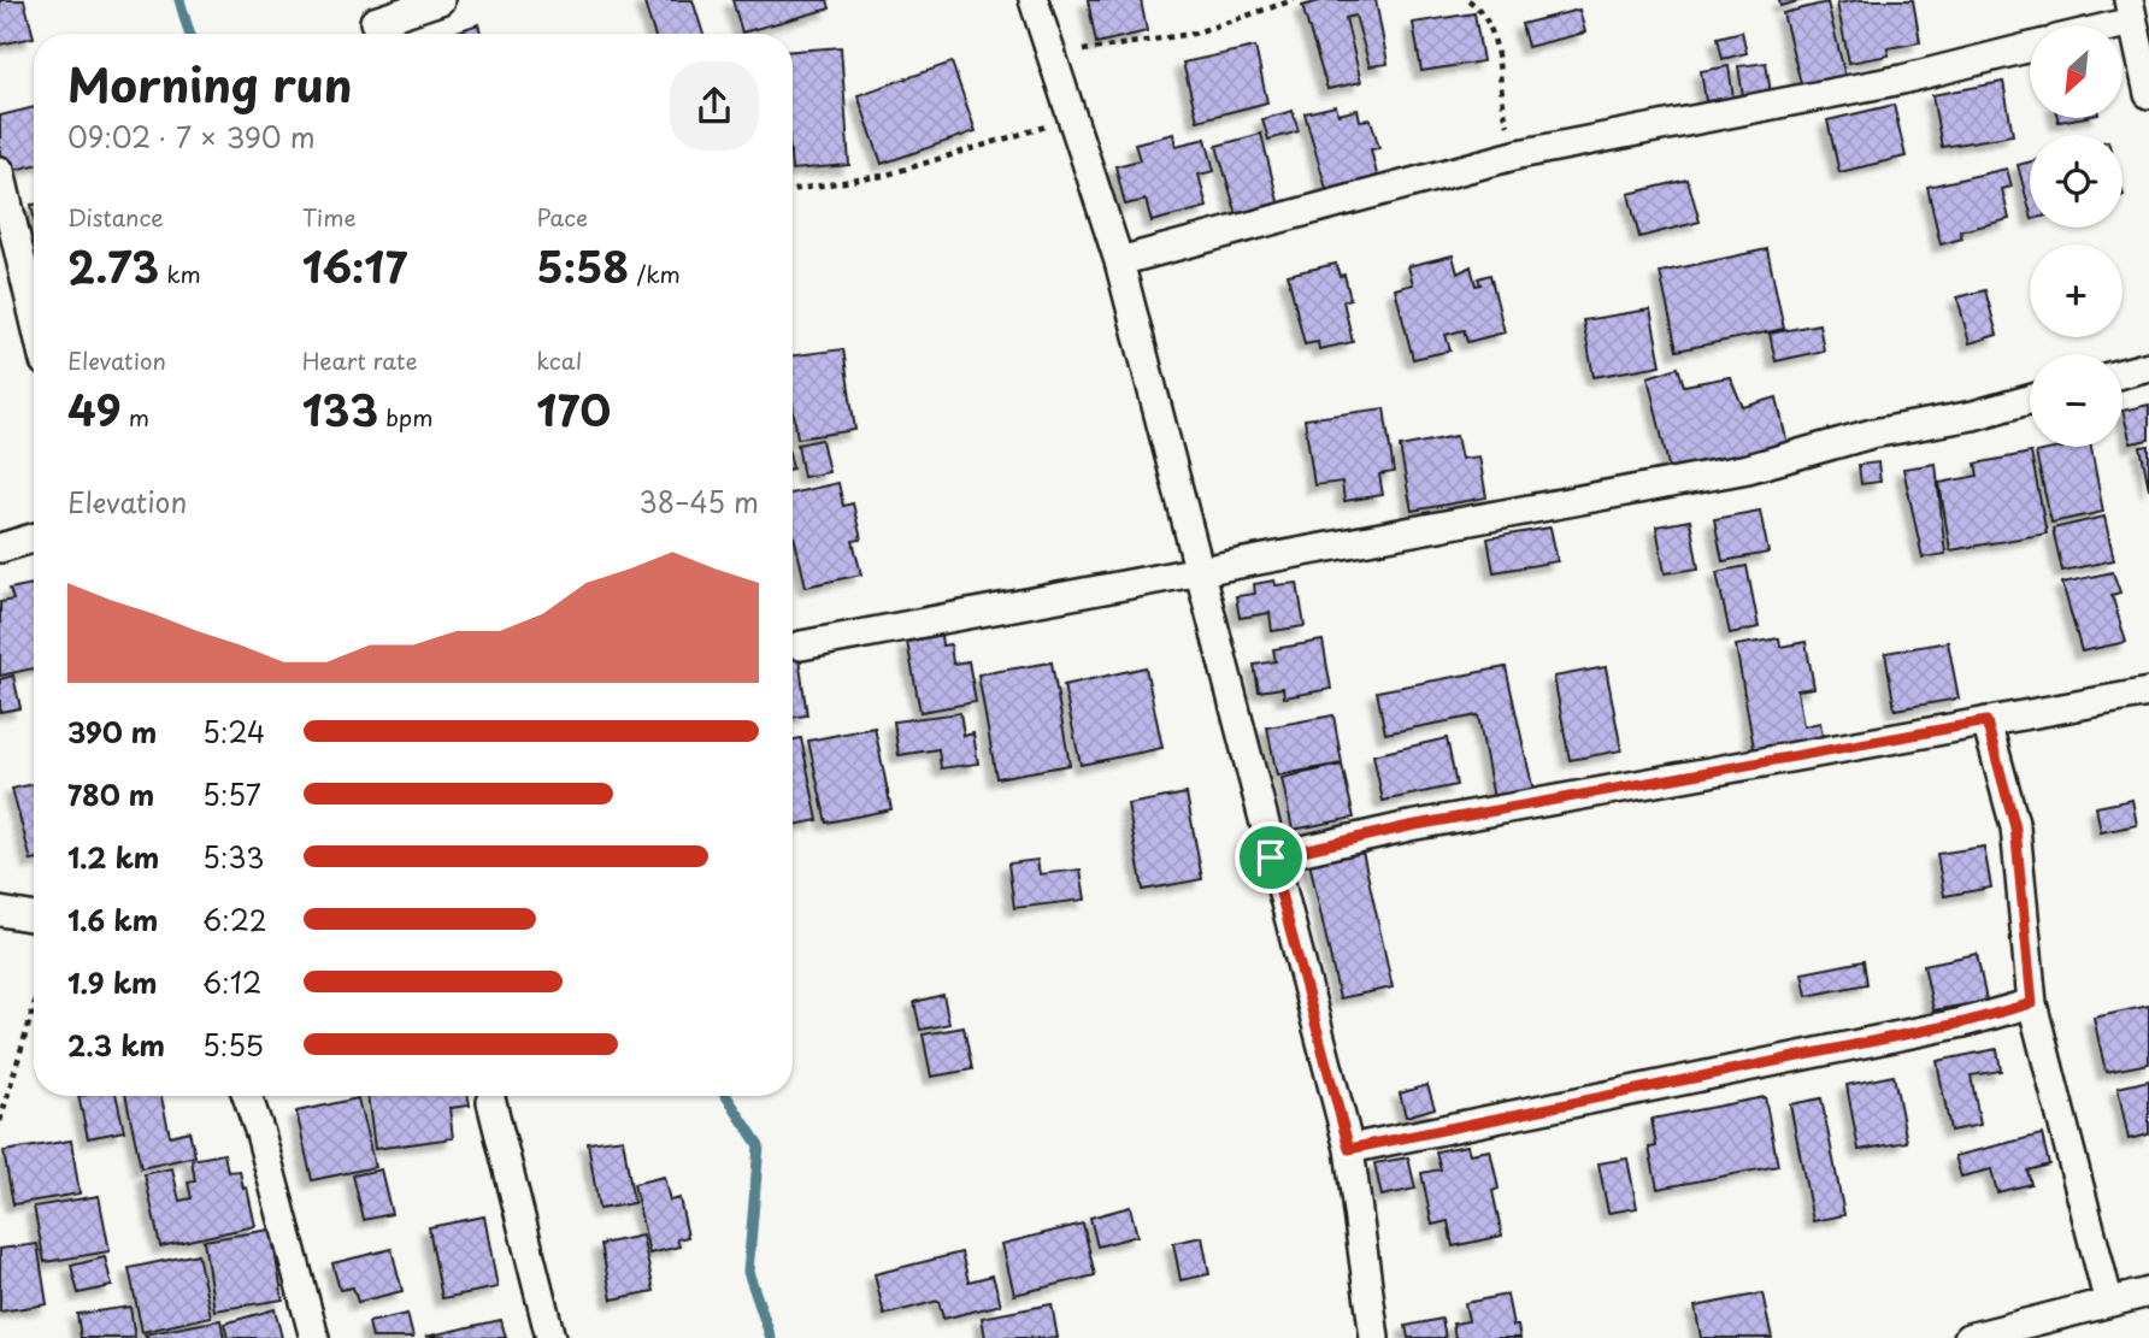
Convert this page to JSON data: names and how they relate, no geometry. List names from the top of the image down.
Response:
{
  "north": "bottom left",
  "page": {
    "map_buttons": ["+", "−"],
    "heading": ["Morning run", "09:02 · 7 × 390 m"],
    "stats": [
      ["Distance", "2.73 km"],
      ["Time", "16:17"],
      ["Pace", "5:58 /km"],
      ["Elevation", "49 m"],
      ["Heart rate", "133 bpm"],
      ["kcal", "170"]
    ],
    "chart": ["Elevation", "38–45 m"],
    "list": [
      {
        "name": "390 m",
        "note": "5:24"
      },
      {
        "name": "780 m",
        "note": "5:57"
      },
      {
        "name": "1.2 km",
        "note": "5:33"
      },
      {
        "name": "1.6 km",
        "note": "6:22"
      },
      {
        "name": "1.9 km",
        "note": "6:12"
      },
      {
        "name": "2.3 km",
        "note": "5:55"
      }
    ]
  }
}
